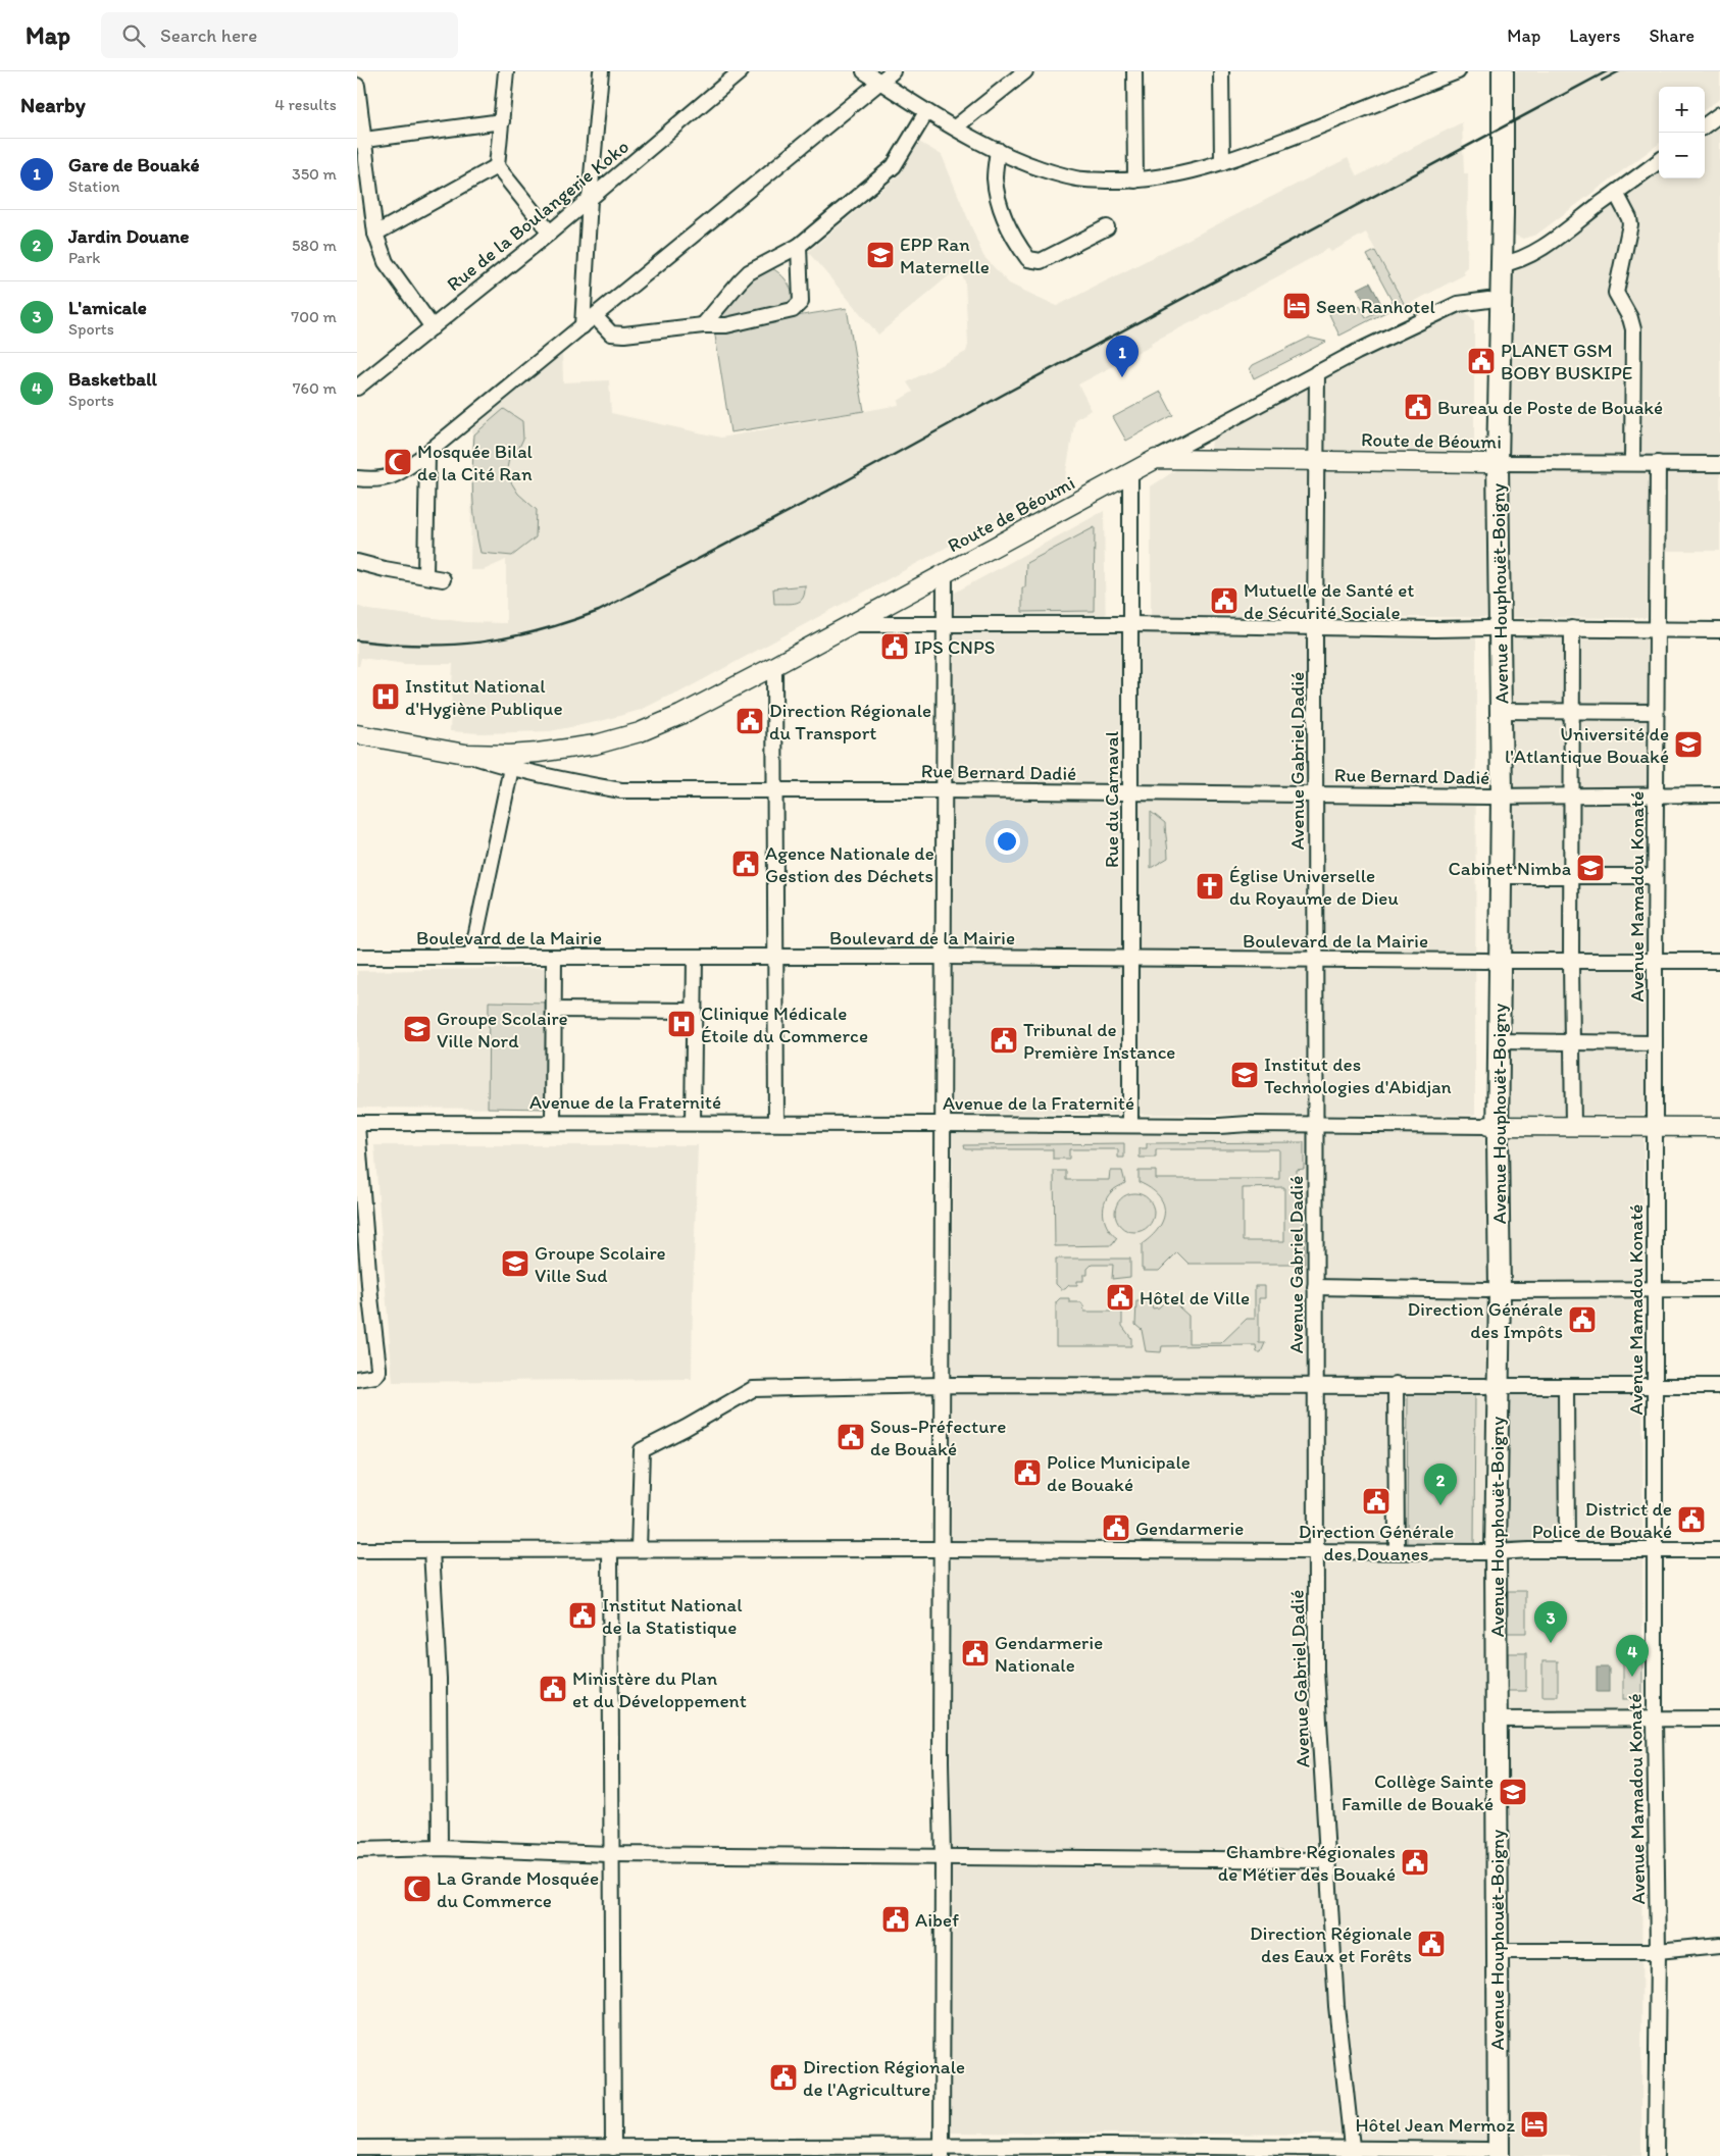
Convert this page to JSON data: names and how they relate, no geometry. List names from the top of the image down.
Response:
{
  "streets": {
    "highway": ["Avenue Houphouët-Boigny"],
    "main road": ["Route de Béoumi", "Avenue de la Fraternité"],
    "street": [
      "Rue de la Boulangerie Koko",
      "Avenue Gabriel Dadié",
      "Rue Bernard Dadié",
      "Rue du Carnaval",
      "Avenue Mamadou Konaté",
      "Boulevard de la Mairie"
    ]
  },
  "crossings": [
    ["Route de Béoumi", "Avenue Houphouët-Boigny"],
    ["Route de Béoumi", "Avenue Gabriel Dadié"],
    ["Route de Béoumi", "Rue Bernard Dadié"],
    ["Route de Béoumi", "Rue du Carnaval"],
    ["Route de Béoumi", "Avenue Mamadou Konaté"],
    ["Avenue Houphouët-Boigny", "Rue Bernard Dadié"],
    ["Avenue Houphouët-Boigny", "Boulevard de la Mairie"],
    ["Avenue Houphouët-Boigny", "Avenue de la Fraternité"],
    ["Avenue Gabriel Dadié", "Rue Bernard Dadié"],
    ["Avenue Gabriel Dadié", "Boulevard de la Mairie"],
    ["Avenue Gabriel Dadié", "Avenue de la Fraternité"],
    ["Rue Bernard Dadié", "Rue du Carnaval"],
    ["Rue Bernard Dadié", "Avenue Mamadou Konaté"],
    ["Rue du Carnaval", "Boulevard de la Mairie"],
    ["Rue du Carnaval", "Avenue de la Fraternité"],
    ["Avenue Mamadou Konaté", "Boulevard de la Mairie"],
    ["Avenue Mamadou Konaté", "Avenue de la Fraternité"]
  ],
  "places": {
    "school or university": [
      "EPP Ran Maternelle",
      "Université de l'Atlantique Bouaké",
      "Cabinet Nimba",
      "Groupe Scolaire Ville Nord",
      "Institut des Technologies d'Abidjan",
      "Groupe Scolaire Ville Sud",
      "Collège Sainte Famille de Bouaké"
    ],
    "hotel": ["Seen Ranhotel", "Hôtel Jean Mermoz"],
    "public building": [
      "PLANET GSM BOBY BUSKIPE",
      "Bureau de Poste de Bouaké",
      "Mutuelle de Santé et de Sécurité Sociale",
      "IPS CNPS",
      "Direction Régionale du Transport",
      "Agence Nationale de Gestion des Déchets",
      "Tribunal de Première Instance",
      "Hôtel de Ville",
      "Direction Générale des Impôts",
      "Sous-Préfecture de Bouaké",
      "Police Municipale de Bouaké",
      "Direction Générale des Douanes",
      "District de Police de Bouaké",
      "Gendarmerie",
      "Institut National de la Statistique",
      "Gendarmerie Nationale",
      "Ministère du Plan et du Développement",
      "Chambre Régionales de Métier des Bouaké",
      "Aibef",
      "Direction Régionale des Eaux et Forêts",
      "Direction Régionale de l'Agriculture"
    ],
    "mosque": ["Mosquée Bilal de la Cité Ran", "La Grande Mosquée du Commerce"],
    "hospital": ["Institut National d'Hygiène Publique", "Clinique Médicale Étoile du Commerce"],
    "church": ["Église Universelle du Royaume de Dieu"]
  },
  "page": {
    "header": "Map",
    "search": "Search here",
    "nav": ["Map", "Layers", "Share"],
    "heading": ["Nearby", "4 results"],
    "map_buttons": ["+", "−"],
    "list": [
      {
        "mark": "1",
        "name": "Gare de Bouaké",
        "note": "Station",
        "value": "350 m"
      },
      {
        "mark": "2",
        "name": "Jardin Douane",
        "note": "Park",
        "value": "580 m"
      },
      {
        "mark": "3",
        "name": "L'amicale",
        "note": "Sports",
        "value": "700 m"
      },
      {
        "mark": "4",
        "name": "Basketball",
        "note": "Sports",
        "value": "760 m"
      }
    ],
    "pins": [
      "1",
      "2",
      "3",
      "4"
    ]
  }
}
